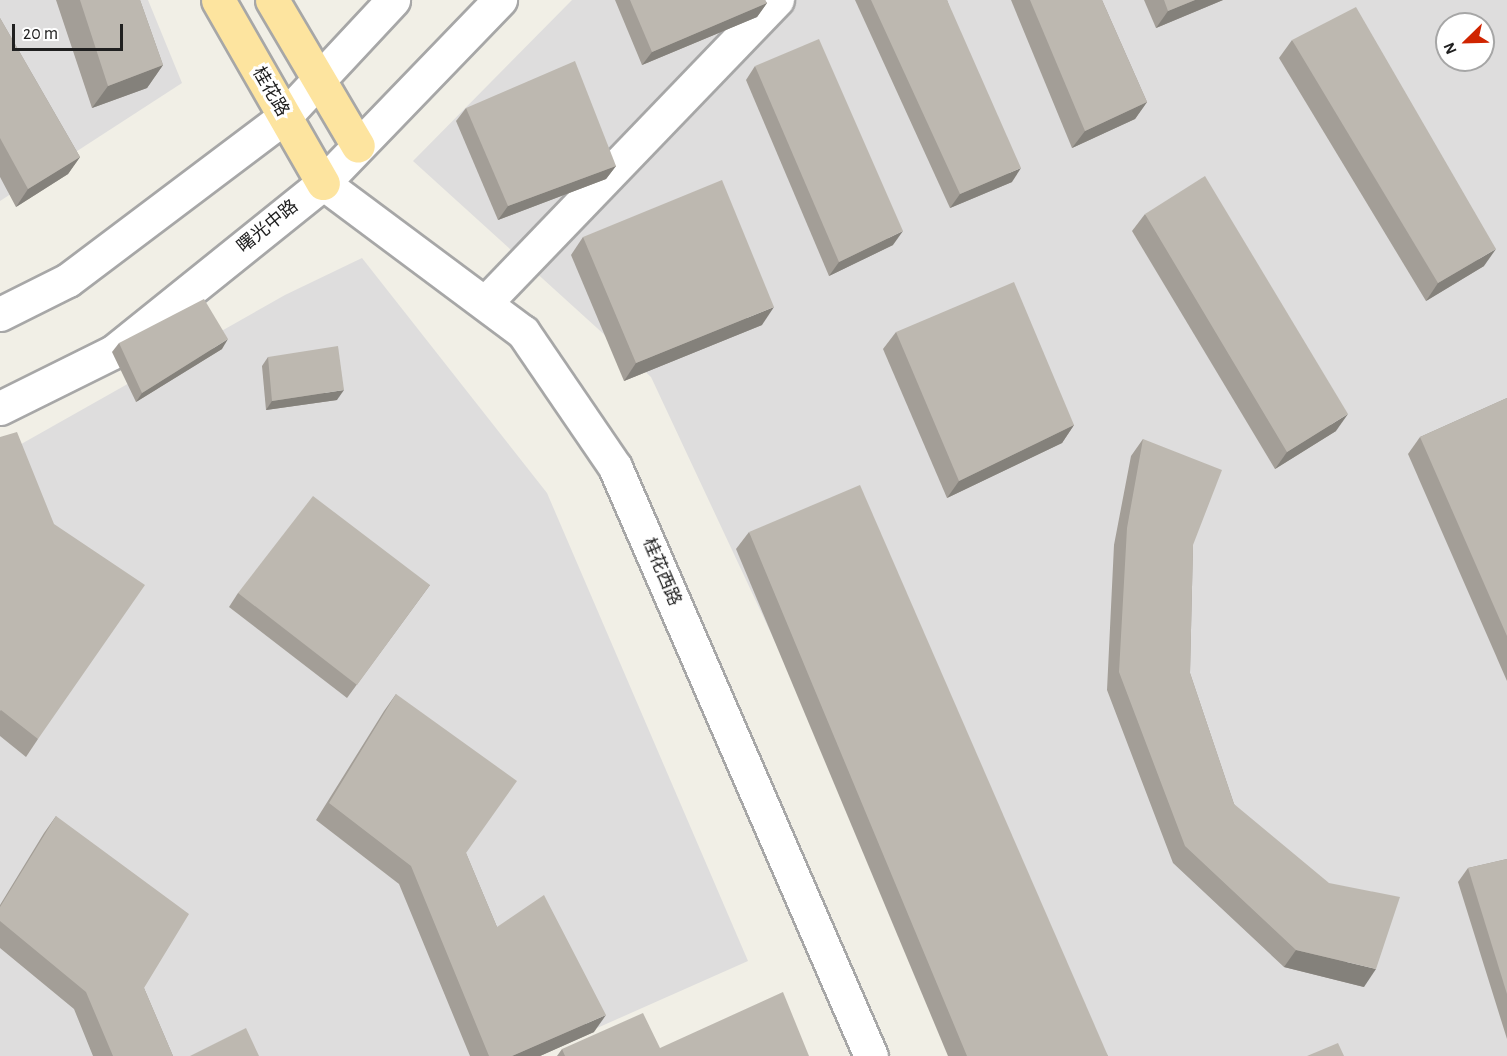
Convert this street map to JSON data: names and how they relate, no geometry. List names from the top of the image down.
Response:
{
  "streets": {
    "main road": ["桂花路"],
    "street": ["曙光中路", "桂花西路"]
  },
  "crossings": [
    ["桂花路", "曙光中路"],
    ["桂花路", "桂花西路"],
    ["曙光中路", "桂花西路"]
  ],
  "scale_bar": "20 m",
  "north": "bottom left"
}
